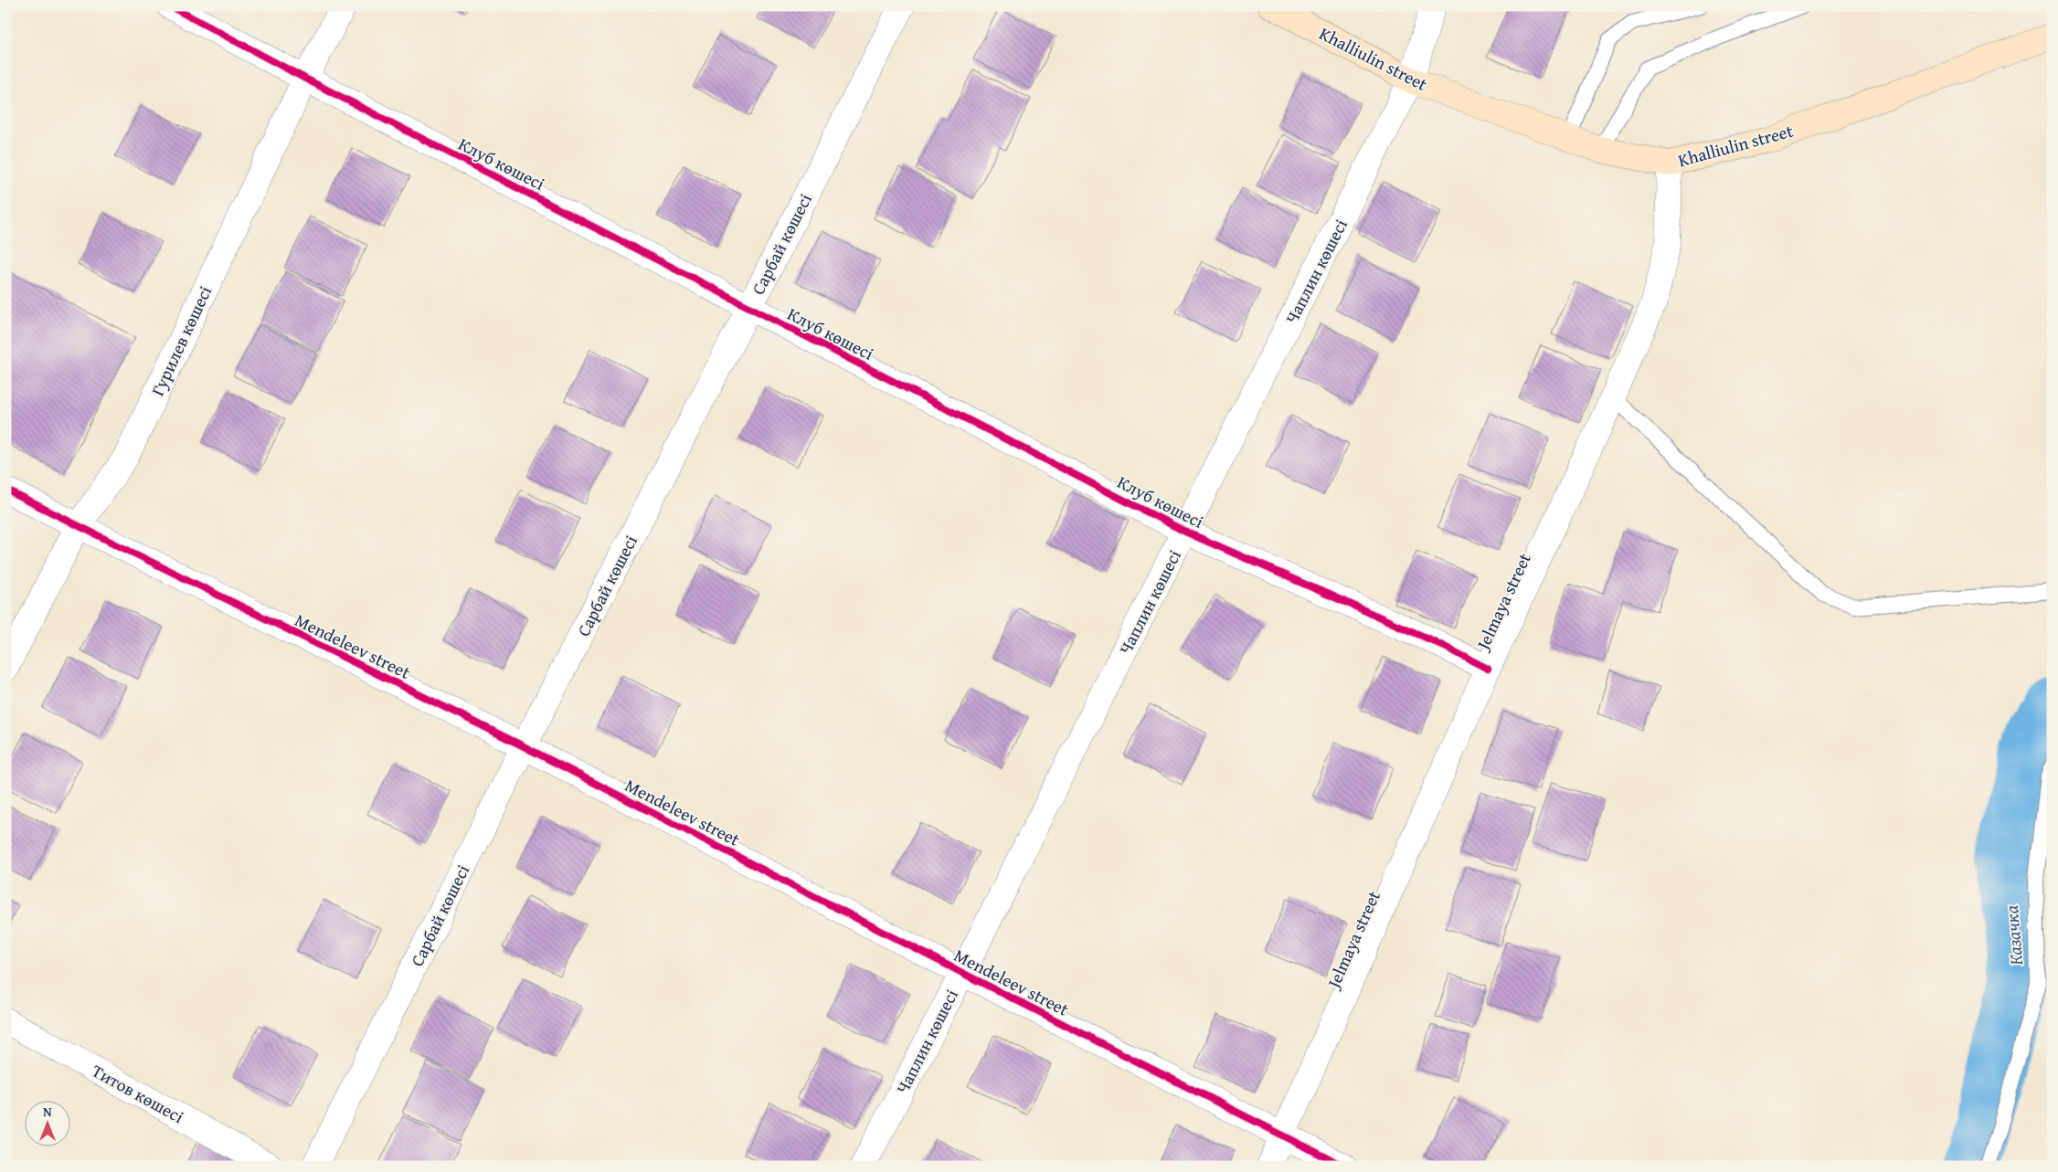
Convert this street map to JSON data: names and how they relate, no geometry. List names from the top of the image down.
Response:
{
  "streets": {
    "main road": ["Khalliulin street"],
    "street": [
      "Клуб көшесі",
      "Сарбай көшесі",
      "Чаплин көшесі",
      "Гурилев көшесі",
      "Jelmaya street",
      "Mendeleev street",
      "Титов көшесі"
    ]
  },
  "crossings": [
    ["Khalliulin street", "Чаплин көшесі"],
    ["Khalliulin street", "Jelmaya street"],
    ["Клуб көшесі", "Сарбай көшесі"],
    ["Клуб көшесі", "Чаплин көшесі"],
    ["Клуб көшесі", "Гурилев көшесі"],
    ["Клуб көшесі", "Jelmaya street"],
    ["Сарбай көшесі", "Mendeleev street"],
    ["Чаплин көшесі", "Mendeleev street"],
    ["Гурилев көшесі", "Mendeleev street"],
    ["Jelmaya street", "Mendeleev street"]
  ],
  "water": ["Казачка"],
  "north": "top"
}
